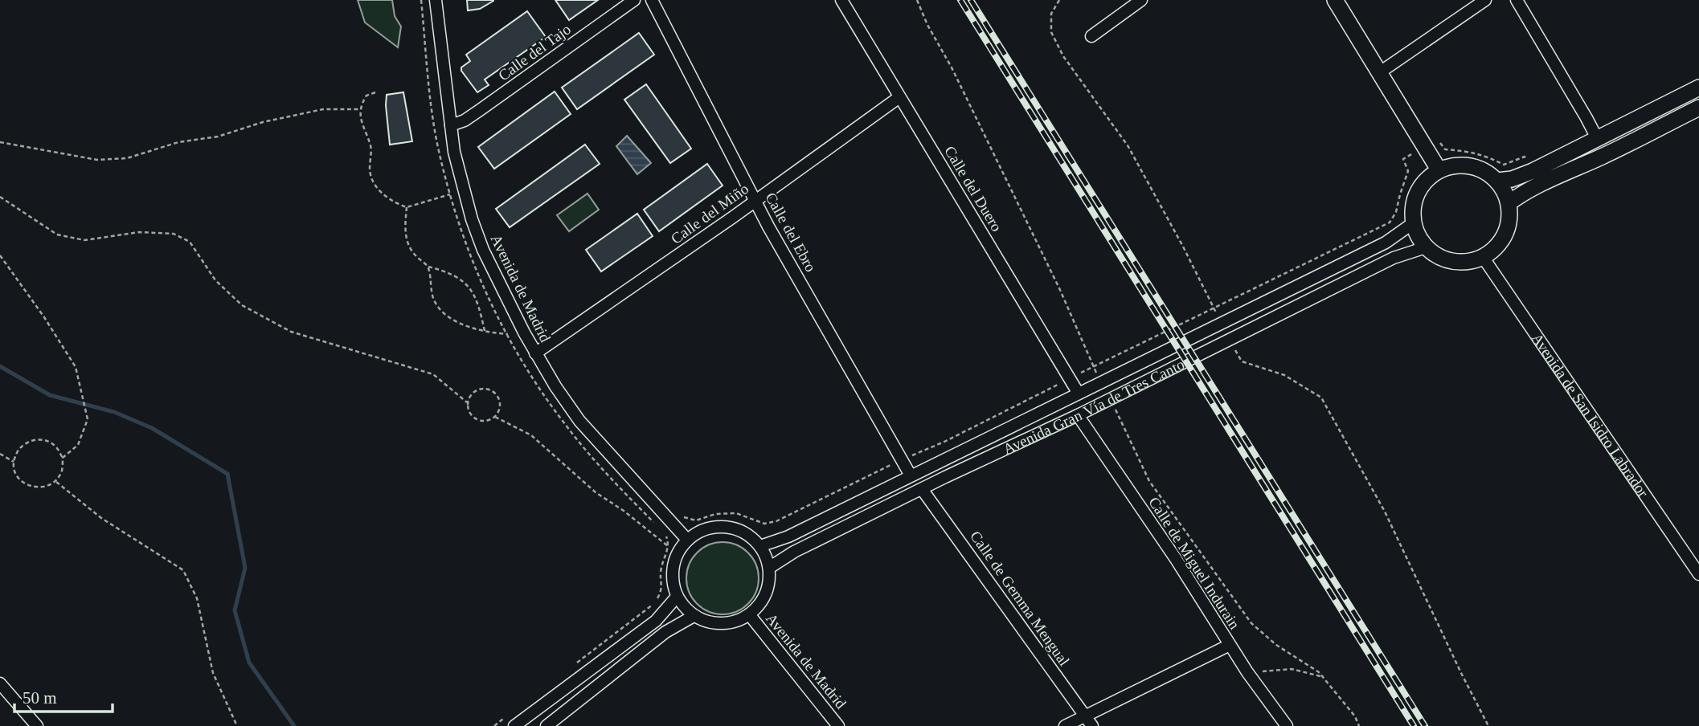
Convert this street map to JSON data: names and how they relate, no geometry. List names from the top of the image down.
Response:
{
  "streets": {
    "street": [
      "Calle del Tajo",
      "Calle del Duero",
      "Calle del Miño",
      "Calle del Ebro",
      "Avenida de Madrid",
      "Avenida Gran Vía de Tres Cantos",
      "Avenida de San Isidro Labrador",
      "Calle de Miguel Indurain",
      "Calle de Gemma Mengual"
    ]
  },
  "crossings": [
    ["Calle del Tajo", "Avenida de Madrid"],
    ["Calle del Duero", "Calle del Miño"],
    ["Calle del Duero", "Avenida Gran Vía de Tres Cantos"],
    ["Calle del Miño", "Calle del Ebro"],
    ["Calle del Miño", "Avenida de Madrid"],
    ["Calle del Ebro", "Avenida Gran Vía de Tres Cantos"],
    ["Avenida de Madrid", "Avenida Gran Vía de Tres Cantos"],
    ["Avenida Gran Vía de Tres Cantos", "Avenida de San Isidro Labrador"],
    ["Avenida Gran Vía de Tres Cantos", "Calle de Miguel Indurain"],
    ["Avenida Gran Vía de Tres Cantos", "Calle de Gemma Mengual"]
  ],
  "scale_bar": "50 m"
}
